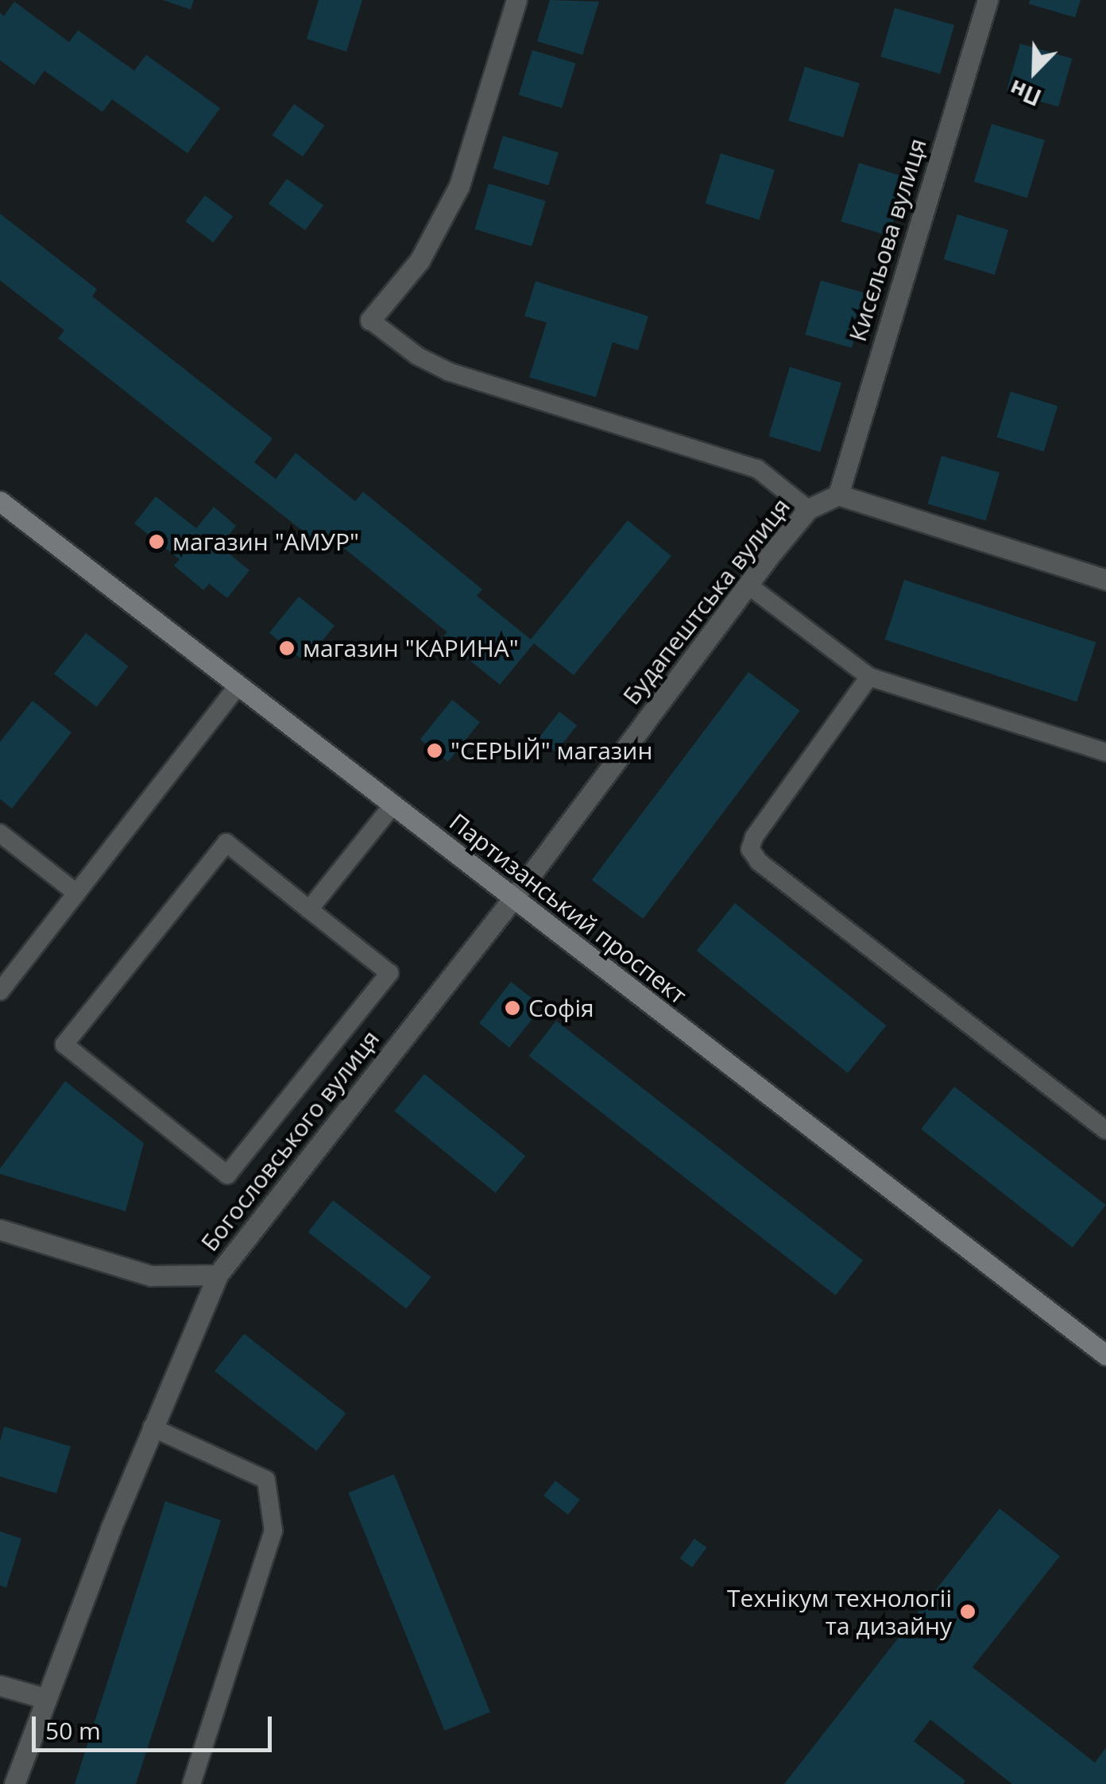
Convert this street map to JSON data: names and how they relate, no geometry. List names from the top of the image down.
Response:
{
  "streets": {
    "street": [
      "Кисєльова вулиця",
      "Будапештська вулиця",
      "Партизанський проспект",
      "Богословського вулиця"
    ]
  },
  "crossings": [
    ["Кисєльова вулиця", "Будапештська вулиця"],
    ["Будапештська вулиця", "Партизанський проспект"],
    ["Будапештська вулиця", "Богословського вулиця"],
    ["Партизанський проспект", "Богословського вулиця"]
  ],
  "places": [
    "магазин \"АМУР\"",
    "магазин \"КАРИНА\"",
    "\"СЕРЫЙ\" магазин",
    "Софія",
    "Технікум технологіі та дизайну"
  ],
  "scale_bar": "50 m",
  "north": "bottom left"
}
